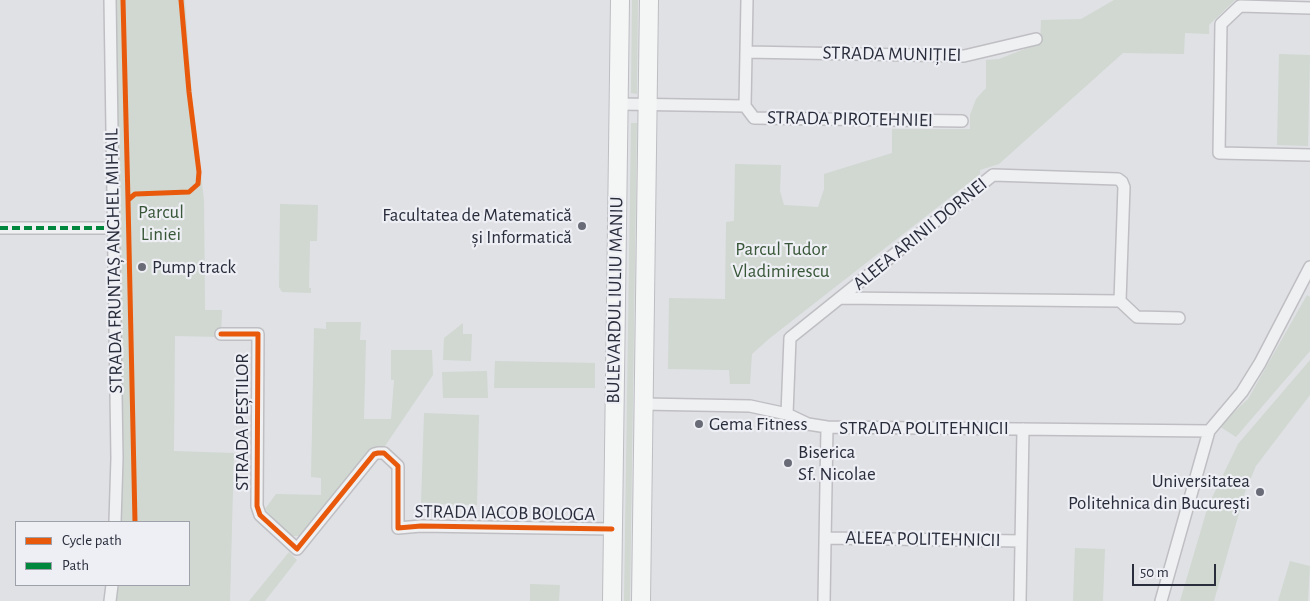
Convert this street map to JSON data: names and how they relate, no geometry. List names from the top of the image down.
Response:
{
  "streets": {
    "main road": ["BULEVARDUL IULIU MANIU"],
    "street": [
      "STRADA MUNIȚIEI",
      "STRADA PIROTEHNIEI",
      "ALEEA ARINII DORNEI",
      "STRADA FRUNTAȘ ANGHEL MIHAIL",
      "STRADA PEȘTILOR",
      "STRADA POLITEHNICII",
      "STRADA IACOB BOLOGA",
      "ALEEA POLITEHNICII"
    ]
  },
  "crossings": [
    ["ALEEA ARINII DORNEI", "STRADA POLITEHNICII"],
    ["BULEVARDUL IULIU MANIU", "STRADA POLITEHNICII"],
    ["BULEVARDUL IULIU MANIU", "STRADA IACOB BOLOGA"],
    ["STRADA PEȘTILOR", "STRADA IACOB BOLOGA"],
    ["STRADA POLITEHNICII", "ALEEA POLITEHNICII"]
  ],
  "parks": ["Parcul Liniei", "Parcul Tudor Vladimirescu"],
  "places": [
    "Facultatea de Matematică și Informatică",
    "Pump track",
    "Gema Fitness",
    "Biserica Sf. Nicolae",
    "Universitatea Politehnica din București"
  ],
  "legend": ["Cycle path", "Path"],
  "scale_bar": "50 m"
}
